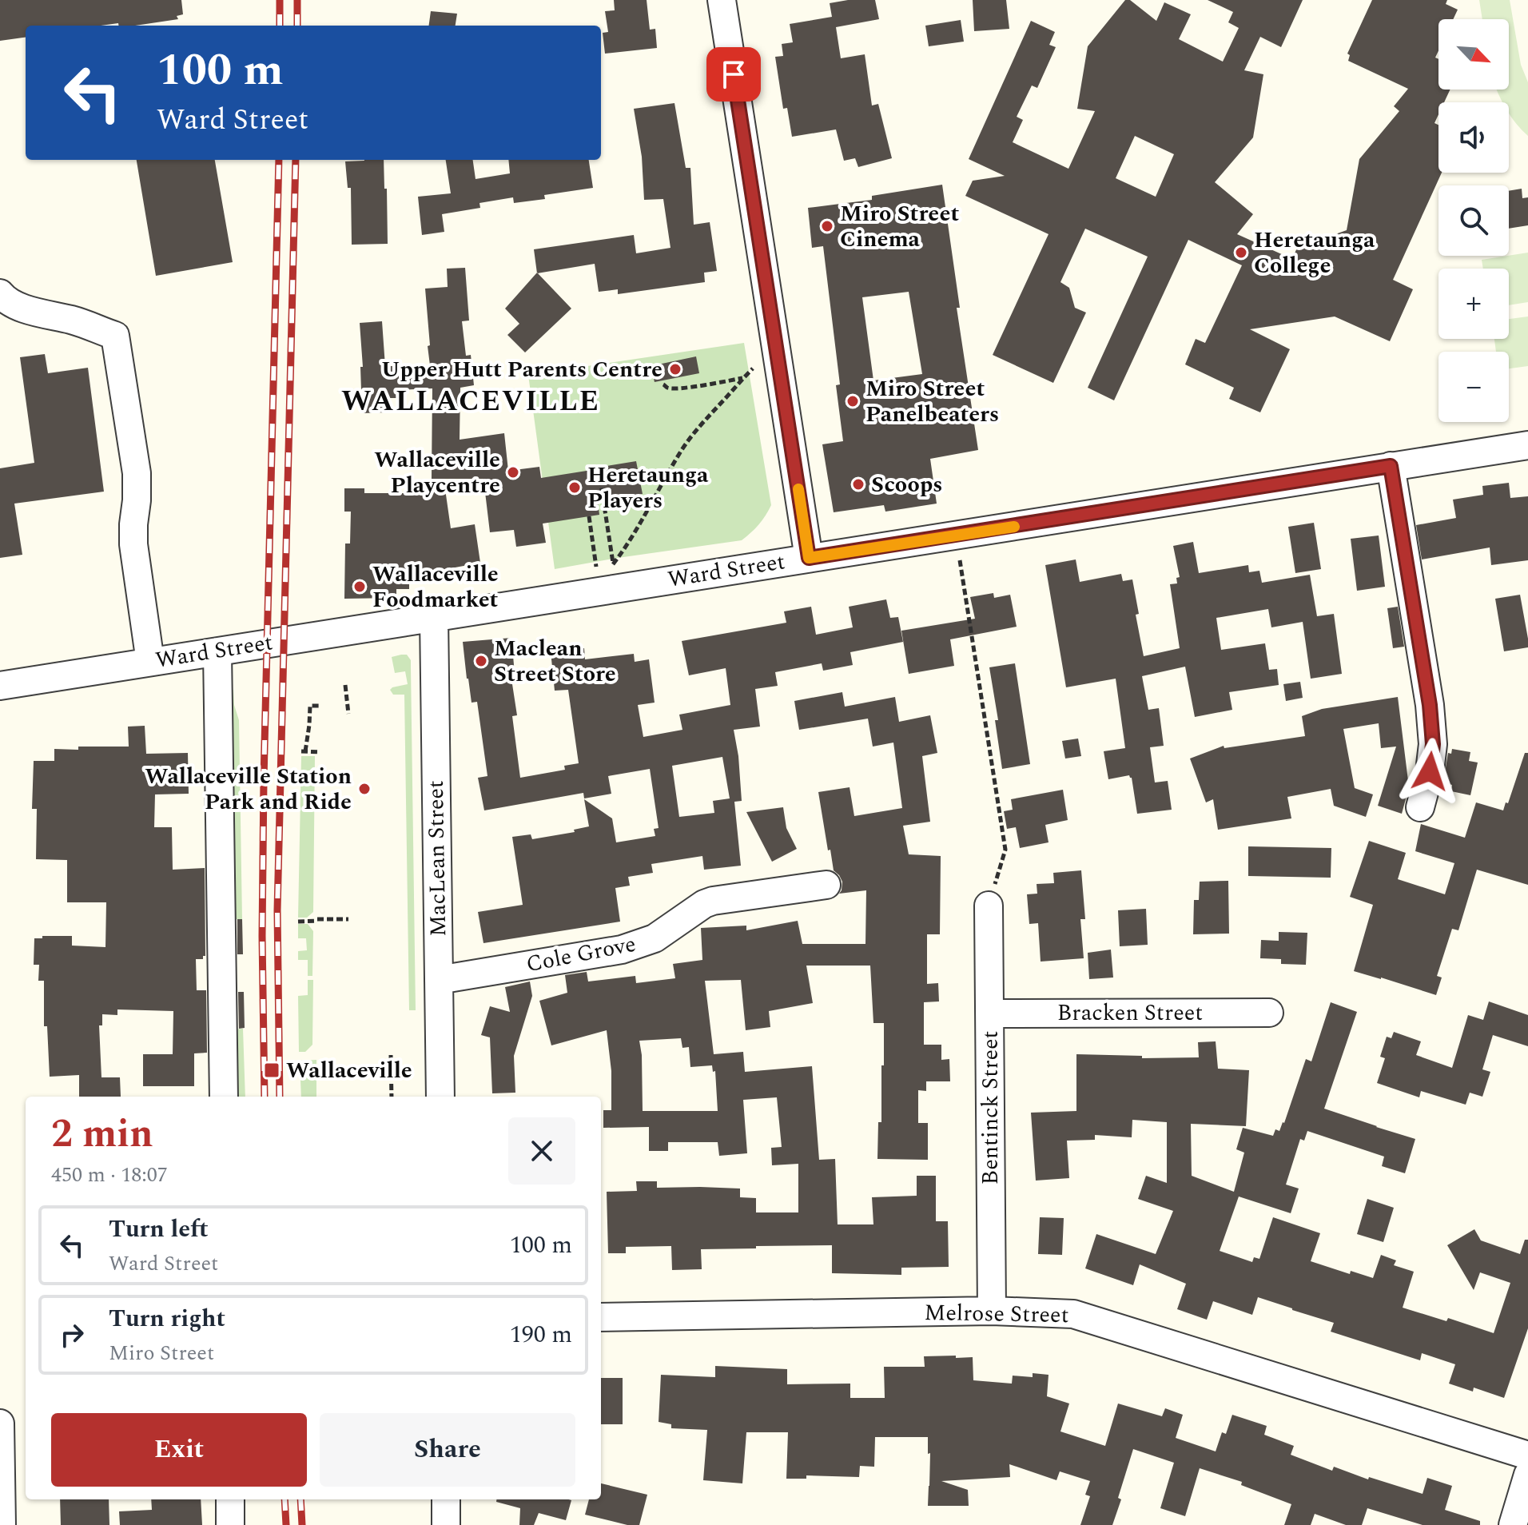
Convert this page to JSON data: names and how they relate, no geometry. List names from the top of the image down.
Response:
{
  "streets": {
    "street": [
      "Ward Street",
      "MacLean Street",
      "Cole Grove",
      "Bracken Street",
      "Bentinck Street",
      "Melrose Street"
    ]
  },
  "crossings": [
    ["Ward Street", "MacLean Street"],
    ["MacLean Street", "Cole Grove"],
    ["Bracken Street", "Bentinck Street"],
    ["Bentinck Street", "Melrose Street"]
  ],
  "districts": ["WALLACEVILLE"],
  "places": {
    "other": [
      "Miro Street Cinema",
      "Heretaunga College",
      "Upper Hutt Parents Centre",
      "Miro Street Panelbeaters",
      "Wallaceville Playcentre",
      "Scoops",
      "Heretaunga Players",
      "Wallaceville Foodmarket",
      "Maclean Street Store",
      "Wallaceville Station Park and Ride"
    ],
    "transit": ["Wallaceville"]
  },
  "north": "bottom right",
  "page": {
    "map_buttons": ["+", "−"],
    "turn": ["100 m", "Ward Street"],
    "heading": ["2 min", "450 m · 18:07"],
    "list": [
      {
        "name": "Turn left",
        "note": "Ward Street",
        "value": "100 m"
      },
      {
        "name": "Turn right",
        "note": "Miro Street",
        "value": "190 m"
      }
    ],
    "buttons": ["Exit", "Share"]
  }
}
